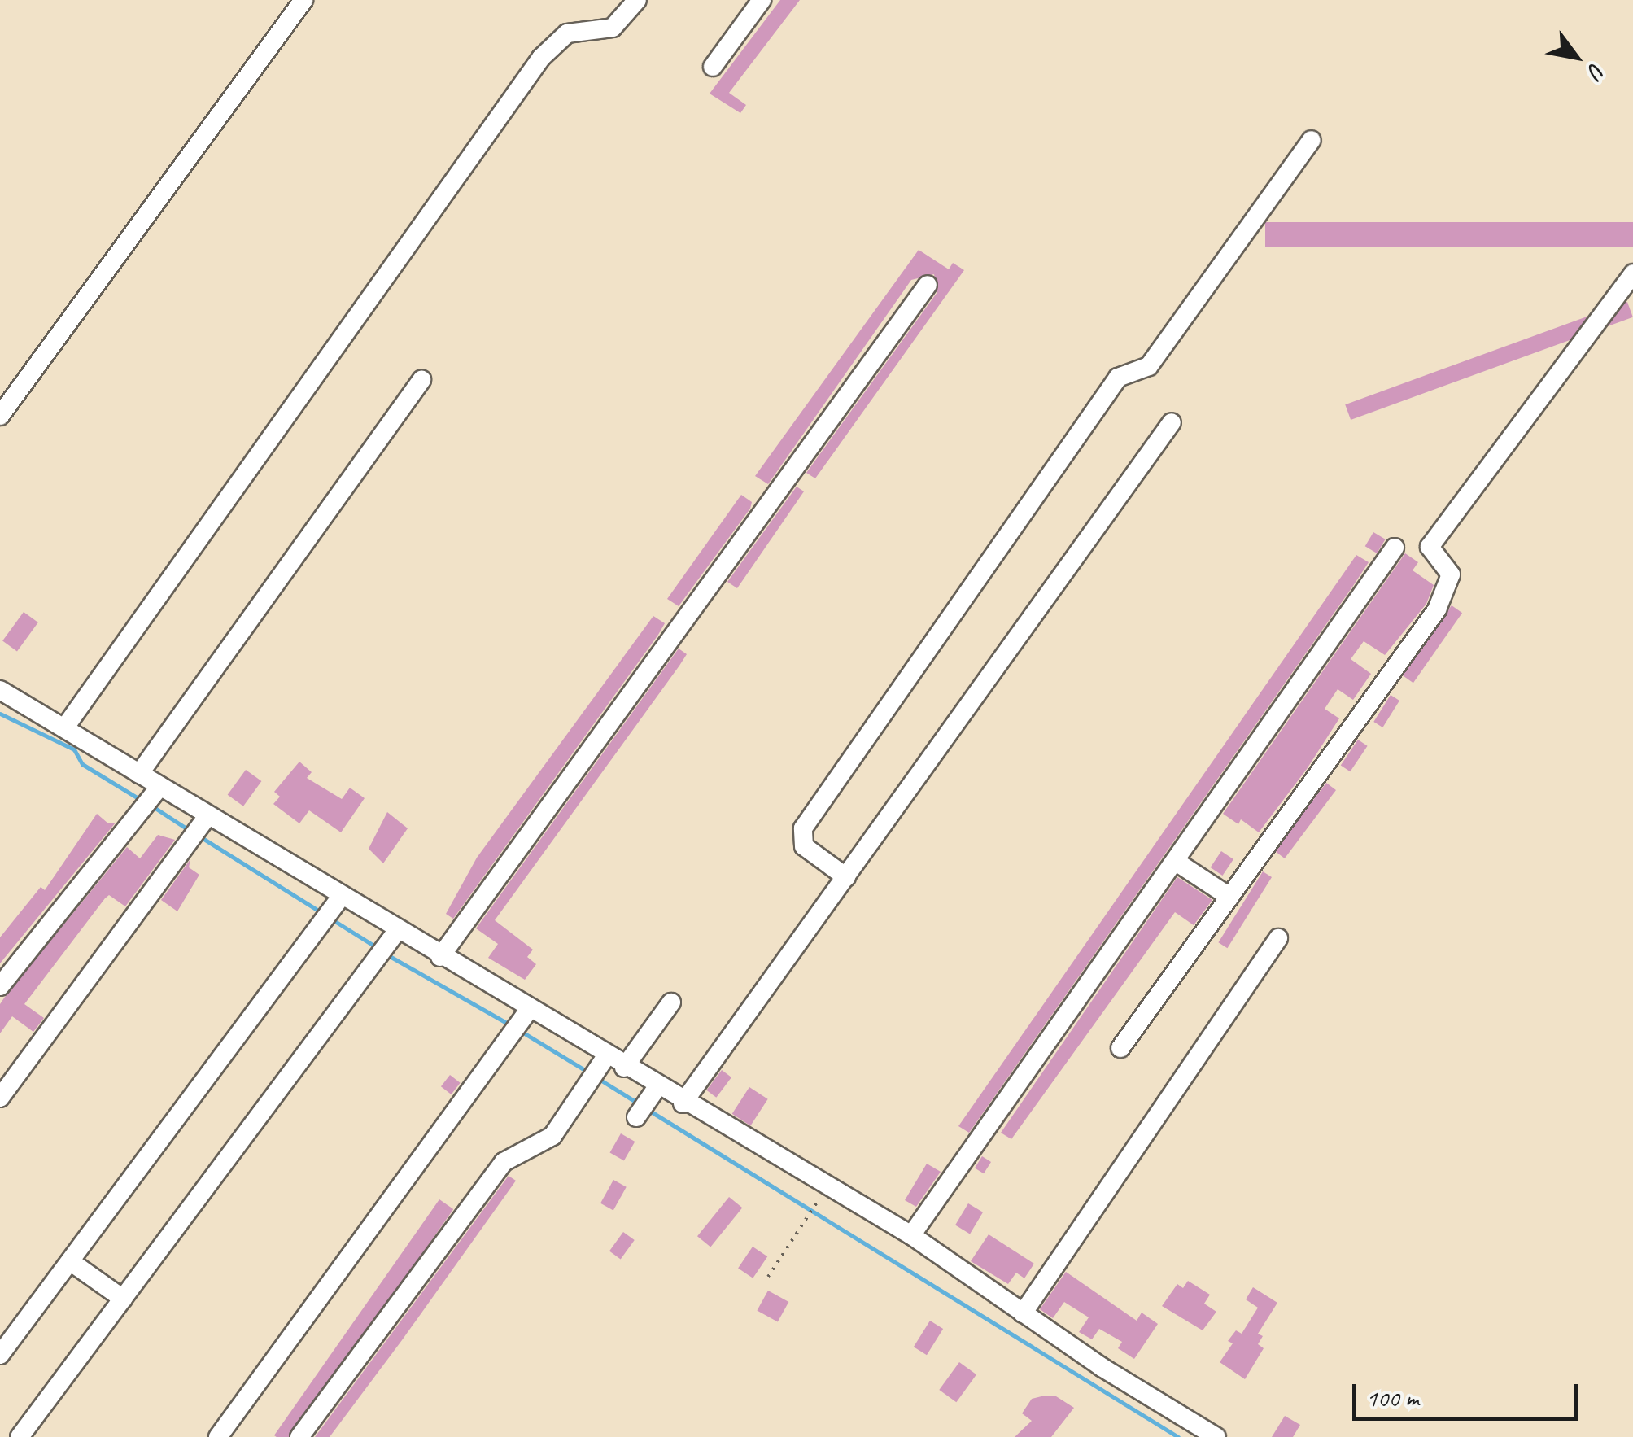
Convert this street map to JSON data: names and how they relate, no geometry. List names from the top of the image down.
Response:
{
  "scale_bar": "100 m",
  "north": "bottom right"
}
